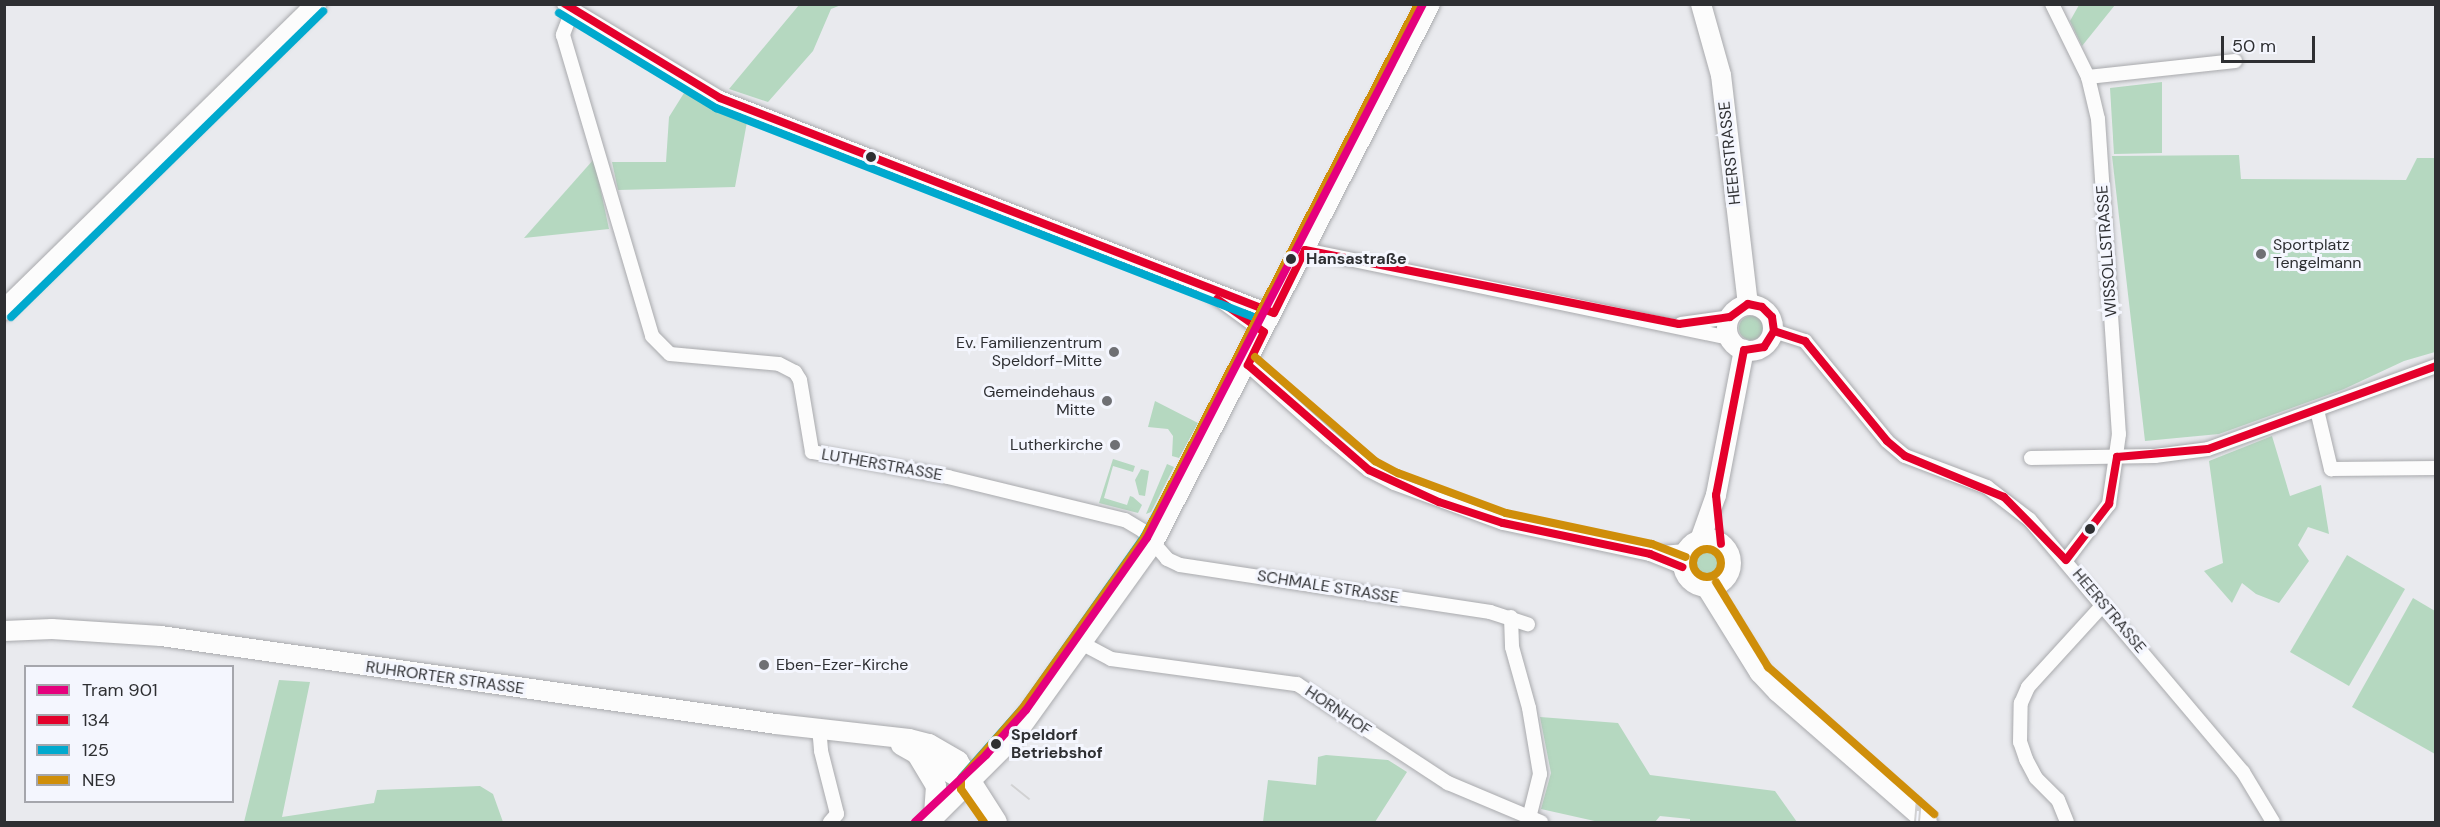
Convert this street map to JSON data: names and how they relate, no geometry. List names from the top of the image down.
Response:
{
  "streets": {
    "street": [
      "HEERSTRASSE",
      "WISSOLLSTRASSE",
      "LUTHERSTRASSE",
      "SCHMALE STRASSE",
      "RUHRORTER STRASSE",
      "HORNHOF"
    ]
  },
  "crossings": [
    ["HEERSTRASSE", "WISSOLLSTRASSE"],
    ["LUTHERSTRASSE", "SCHMALE STRASSE"]
  ],
  "places": [
    "Sportplatz Tengelmann",
    "Hansastraße",
    "Ev. Familienzentrum Speldorf-Mitte",
    "Gemeindehaus Mitte",
    "Lutherkirche",
    "Eben-Ezer-Kirche",
    "Speldorf Betriebshof"
  ],
  "lines": [
    "tram line 901",
    "transit line 134",
    "transit line NE9",
    "transit line 125"
  ],
  "legend": [
    "Tram 901",
    "134",
    "125",
    "NE9"
  ],
  "scale_bar": "50 m"
}
